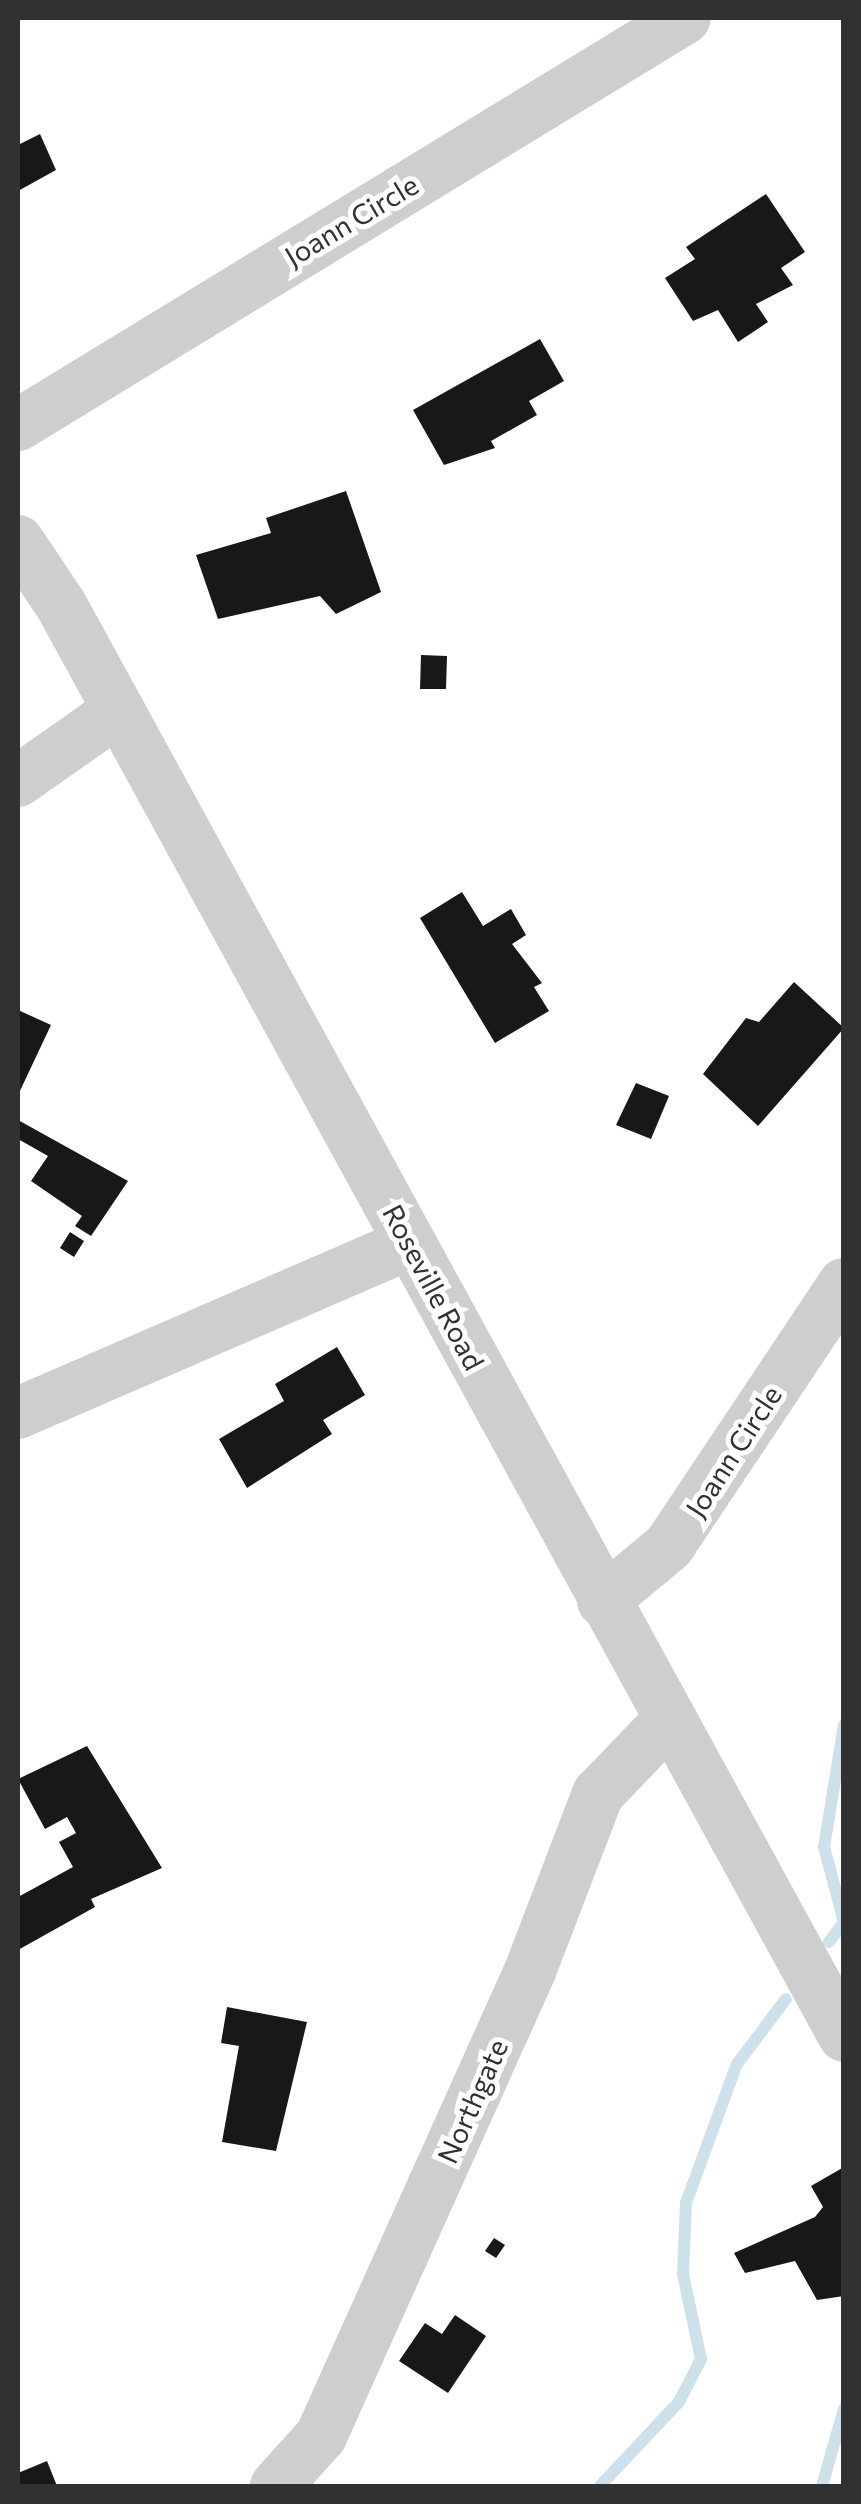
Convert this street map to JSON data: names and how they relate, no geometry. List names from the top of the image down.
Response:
{
  "streets": {
    "street": ["Joann Circle", "Roseville Road", "Northgate"]
  },
  "crossings": [
    ["Joann Circle", "Roseville Road"],
    ["Roseville Road", "Northgate"]
  ]
}
